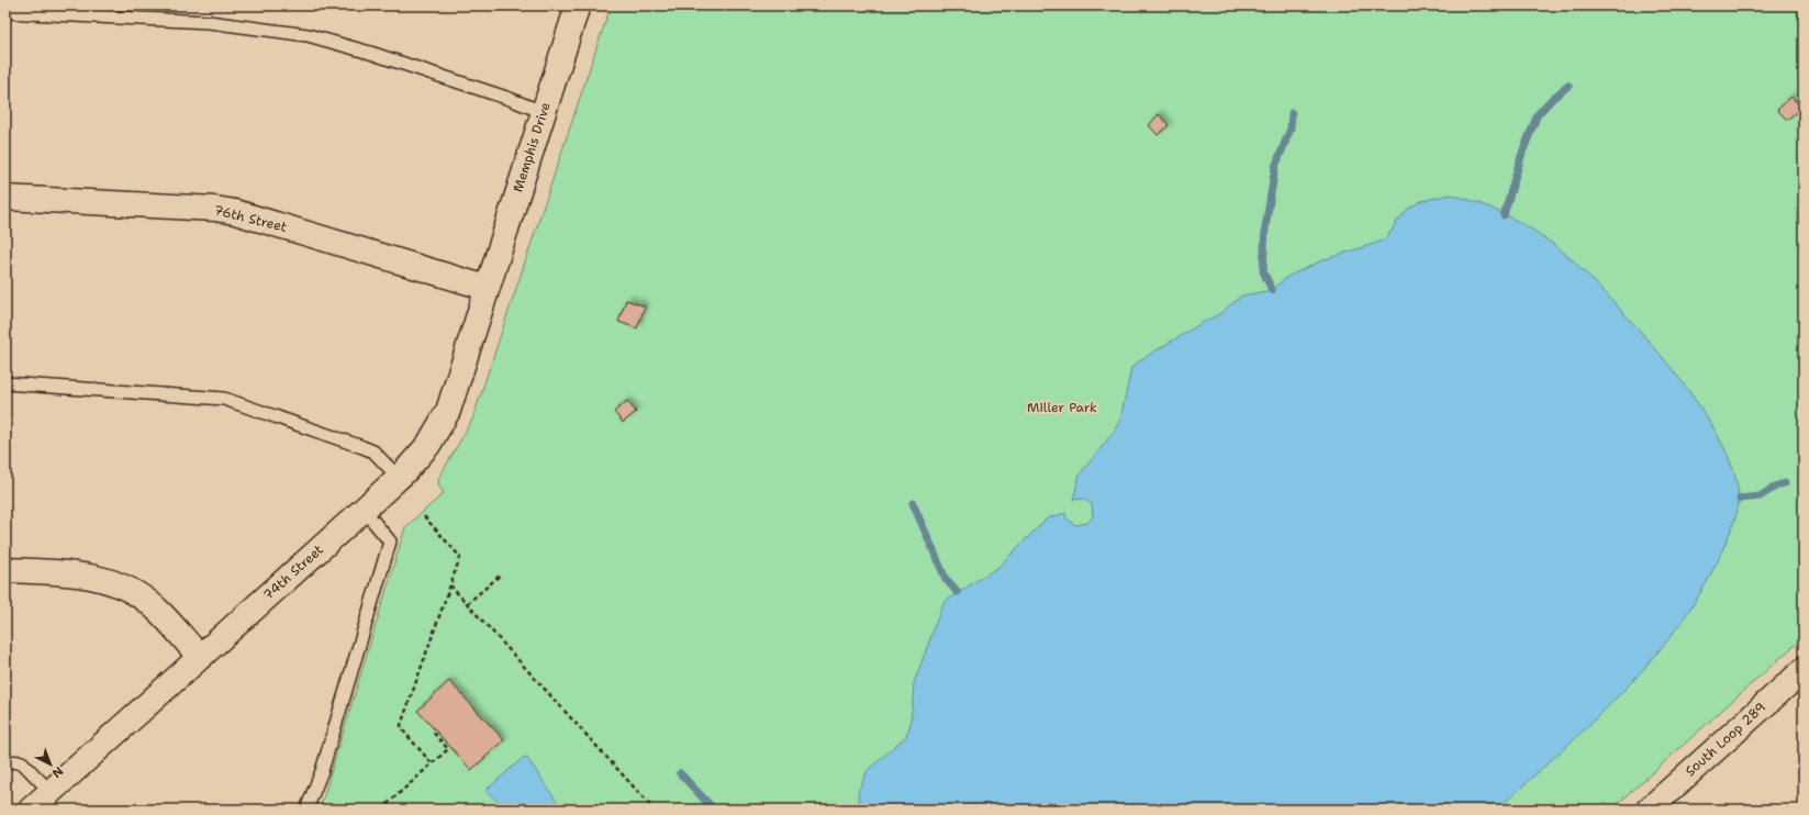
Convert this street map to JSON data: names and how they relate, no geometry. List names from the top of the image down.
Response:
{
  "streets": {
    "street": [
      "Memphis Drive",
      "76th Street",
      "74th Street",
      "South Loop 289"
    ]
  },
  "crossings": [
    ["Memphis Drive", "76th Street"],
    ["Memphis Drive", "74th Street"],
    ["76th Street", "74th Street"]
  ],
  "parks": ["Miller Park"],
  "north": "bottom right"
}
